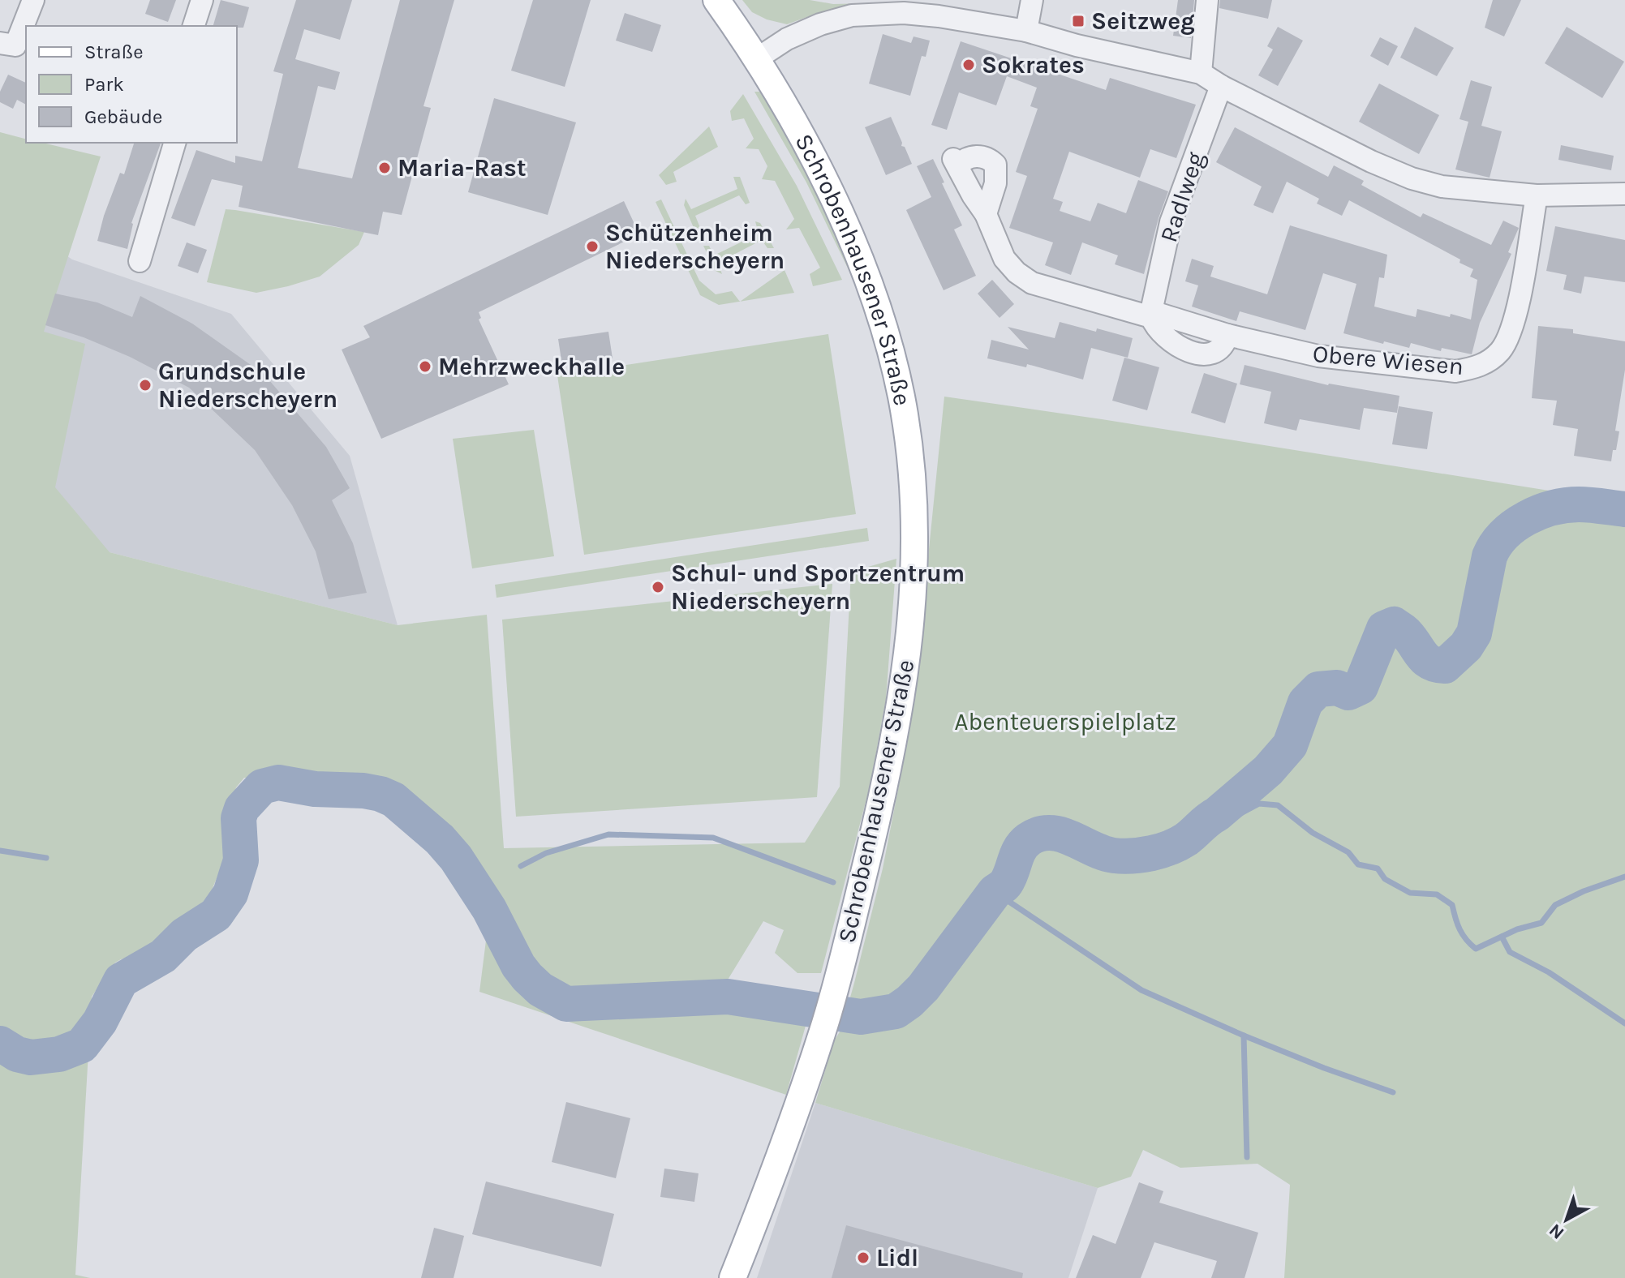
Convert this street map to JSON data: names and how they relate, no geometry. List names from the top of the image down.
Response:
{
  "streets": {
    "main road": ["Schrobenhausener Straße"],
    "street": ["Radlweg", "Obere Wiesen"]
  },
  "crossings": [
    ["Radlweg", "Obere Wiesen"]
  ],
  "parks": ["Abenteuerspielplatz"],
  "places": {
    "transit": ["Seitzweg"],
    "other": [
      "Sokrates",
      "Maria-Rast",
      "Schützenheim Niederscheyern",
      "Mehrzweckhalle",
      "Grundschule Niederscheyern",
      "Schul- und Sportzentrum Niederscheyern",
      "Lidl"
    ]
  },
  "legend": ["Straße", "Park", "Gebäude"],
  "north": "bottom left"
}
